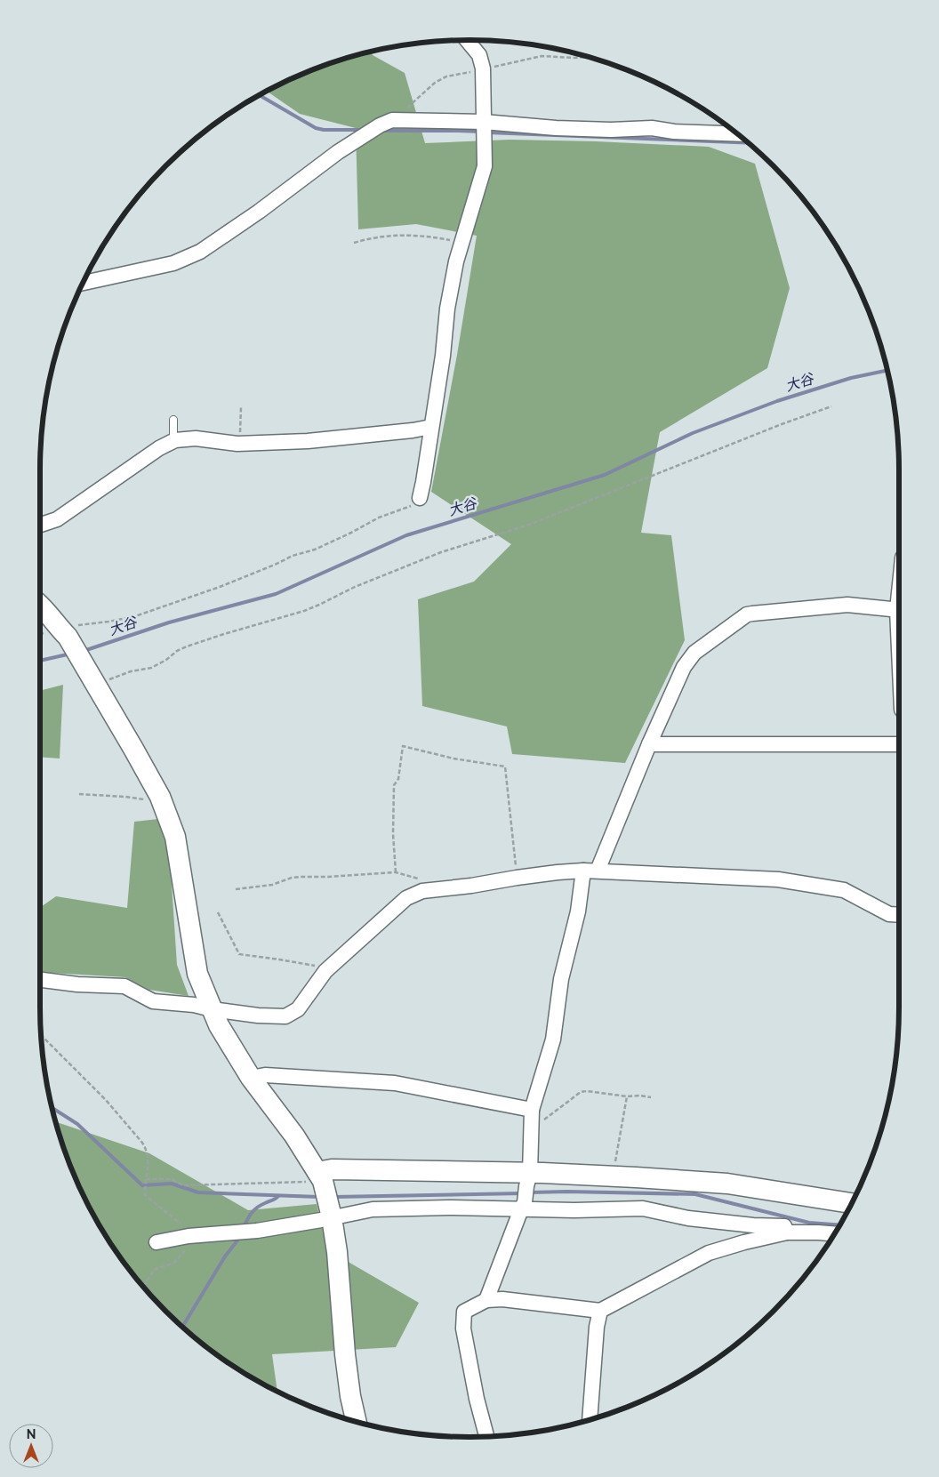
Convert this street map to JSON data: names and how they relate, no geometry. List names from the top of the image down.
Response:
{
  "water": ["大谷"],
  "north": "top"
}
